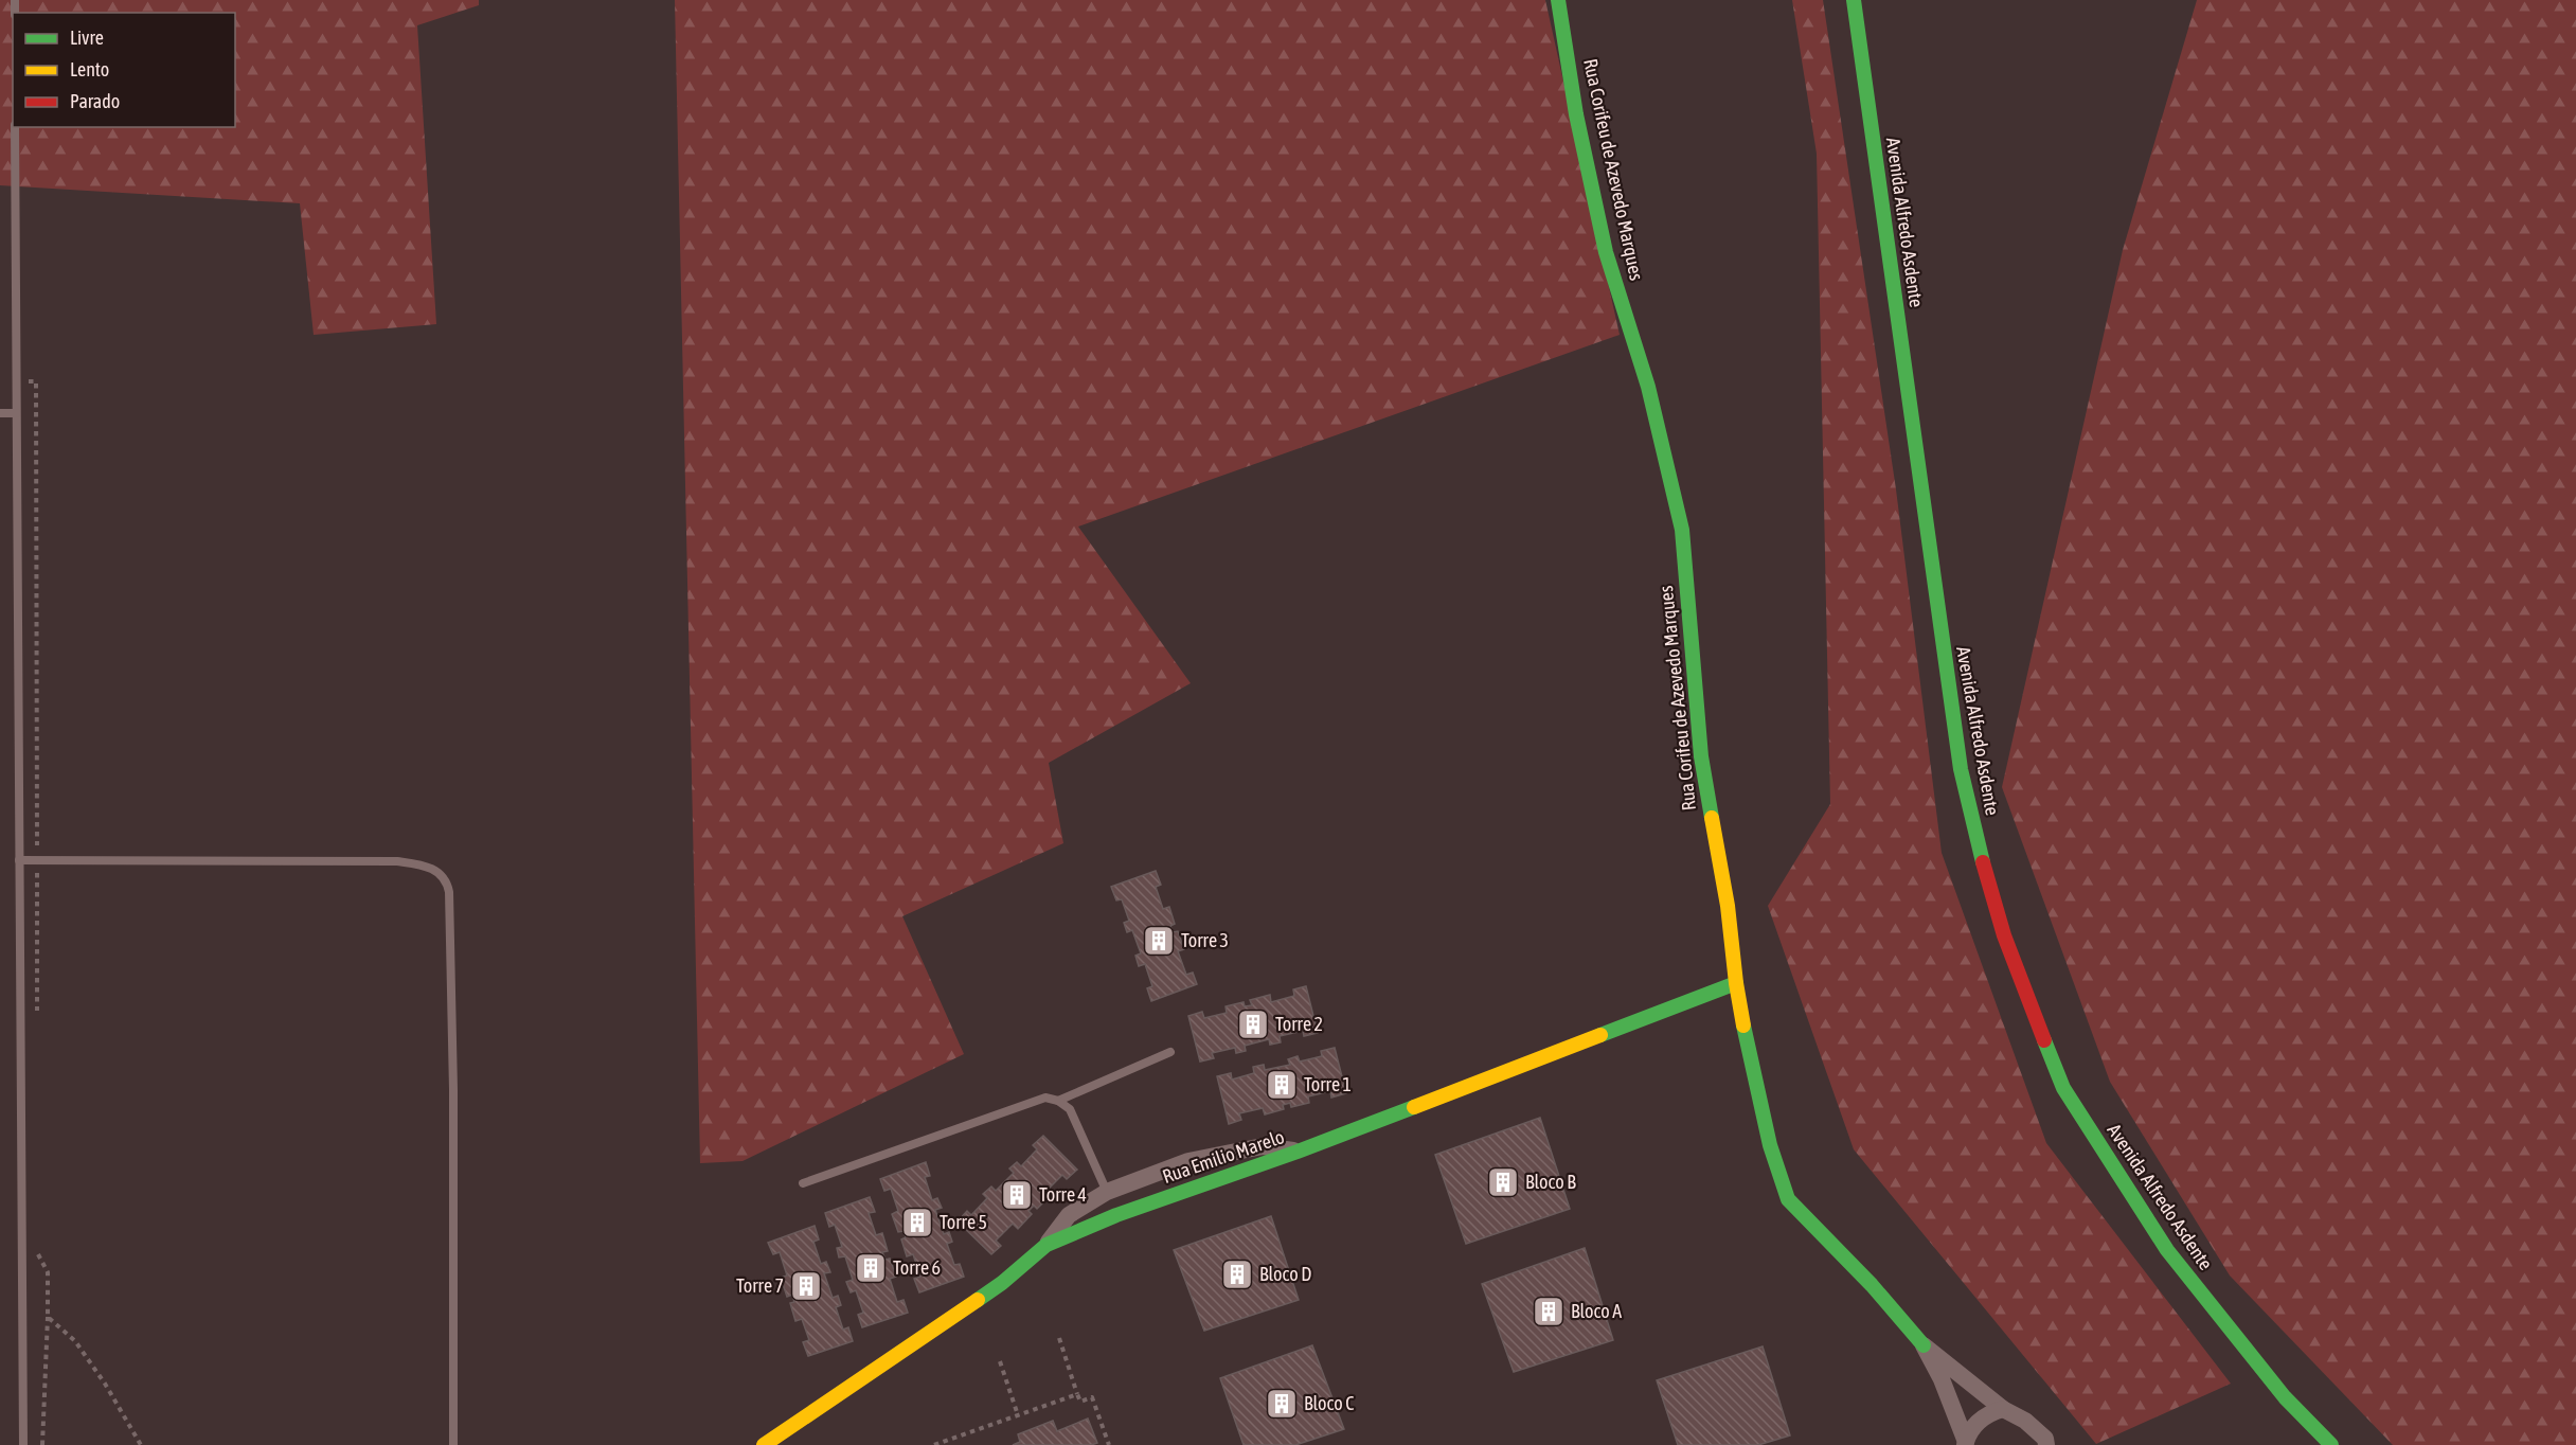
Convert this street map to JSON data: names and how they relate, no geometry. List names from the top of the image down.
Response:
{
  "streets": {
    "street": ["Rua Corifeu de Azevedo Marques", "Avenida Alfredo Asdente", "Rua Emilio Marelo"]
  },
  "crossings": [
    ["Rua Corifeu de Azevedo Marques", "Rua Emilio Marelo"]
  ],
  "places": {
    "building": [
      "Torre 3",
      "Torre 2",
      "Torre 1",
      "Bloco B",
      "Torre 4",
      "Torre 5",
      "Torre 6",
      "Bloco D",
      "Torre 7",
      "Bloco A",
      "Bloco C"
    ]
  },
  "legend": ["Livre", "Lento", "Parado"]
}
